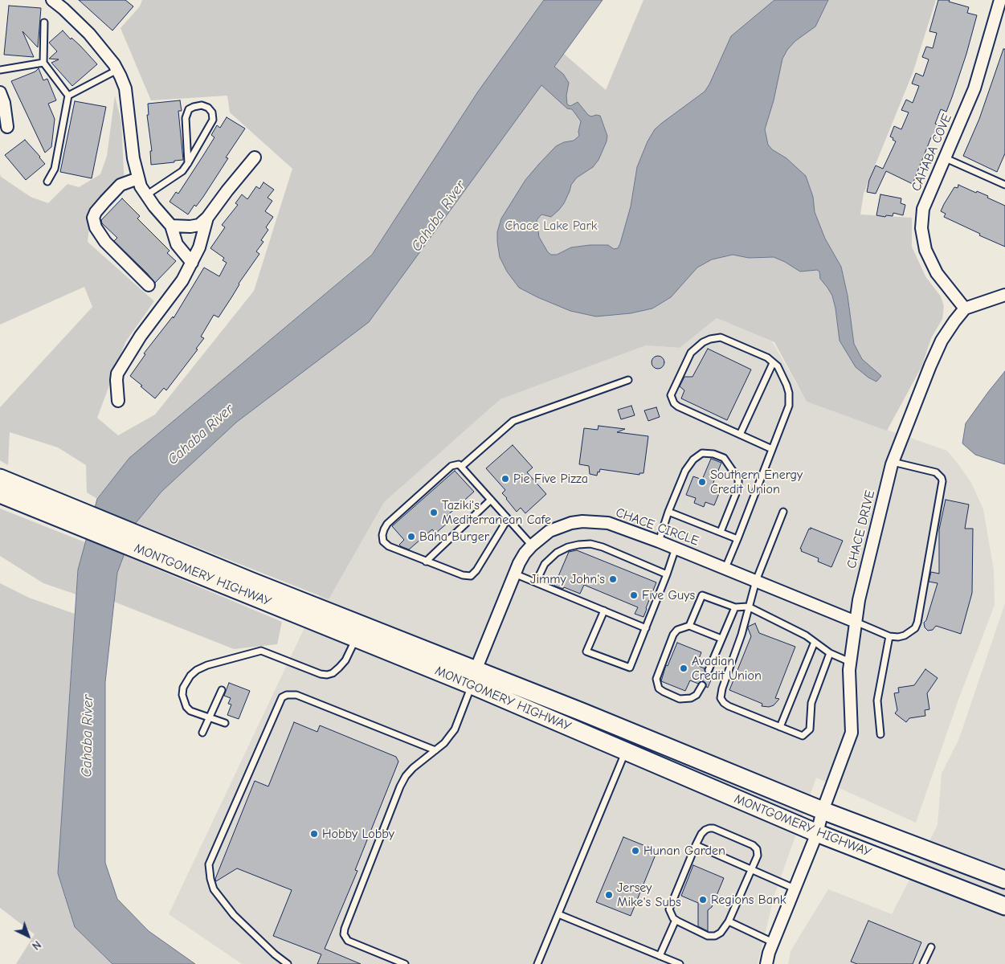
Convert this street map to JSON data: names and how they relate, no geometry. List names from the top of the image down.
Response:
{
  "streets": {
    "main road": ["MONTGOMERY HIGHWAY"],
    "street": ["CAHABA COVE", "CHACE CIRCLE", "CHACE DRIVE"]
  },
  "crossings": [
    ["CAHABA COVE", "CHACE DRIVE"],
    ["CHACE CIRCLE", "CHACE DRIVE"],
    ["CHACE CIRCLE", "MONTGOMERY HIGHWAY"],
    ["CHACE DRIVE", "MONTGOMERY HIGHWAY"]
  ],
  "water": ["Cahaba River"],
  "parks": ["Chace Lake Park"],
  "places": [
    "Pie Five Pizza",
    "Southern Energy Credit Union",
    "Taziki's Mediterranean Cafe",
    "Baha Burger",
    "Jimmy John's",
    "Five Guys",
    "Avadian Credit Union",
    "Hobby Lobby",
    "Hunan Garden",
    "Jersey Mike's Subs",
    "Regions Bank"
  ],
  "north": "bottom right"
}
